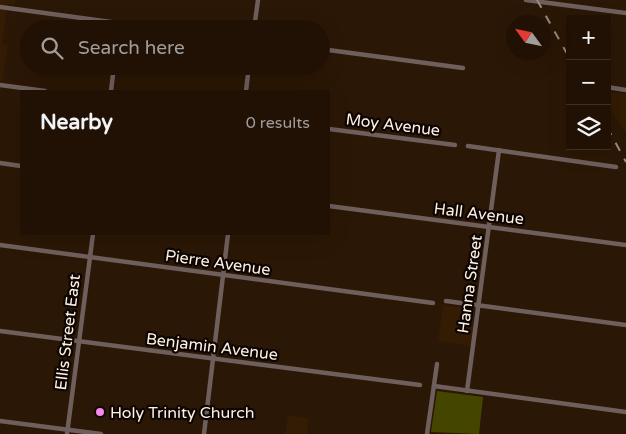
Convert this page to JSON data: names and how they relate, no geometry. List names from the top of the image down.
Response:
{
  "streets": {
    "street": [
      "Moy Avenue",
      "Hall Avenue",
      "Pierre Avenue",
      "Hanna Street",
      "Ellis Street East",
      "Benjamin Avenue"
    ]
  },
  "crossings": [
    ["Hall Avenue", "Hanna Street"],
    ["Pierre Avenue", "Ellis Street East"],
    ["Ellis Street East", "Benjamin Avenue"]
  ],
  "places": ["Holy Trinity Church"],
  "north": "top left",
  "page": {
    "map_buttons": ["+", "−"],
    "search": "Search here",
    "heading": ["Nearby", "0 results"]
  }
}
